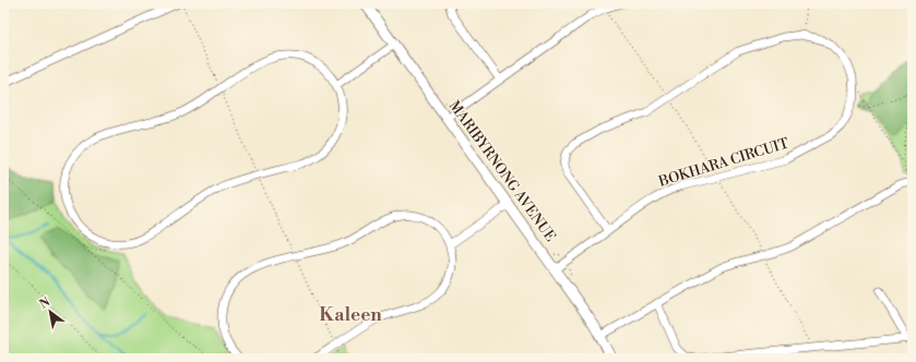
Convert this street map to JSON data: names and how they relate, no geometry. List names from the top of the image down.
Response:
{
  "streets": {
    "street": ["BOKHARA CIRCUIT", "MARIBYRNONG AVENUE"]
  },
  "crossings": [
    ["BOKHARA CIRCUIT", "MARIBYRNONG AVENUE"]
  ],
  "districts": ["Kaleen"],
  "north": "top left"
}
